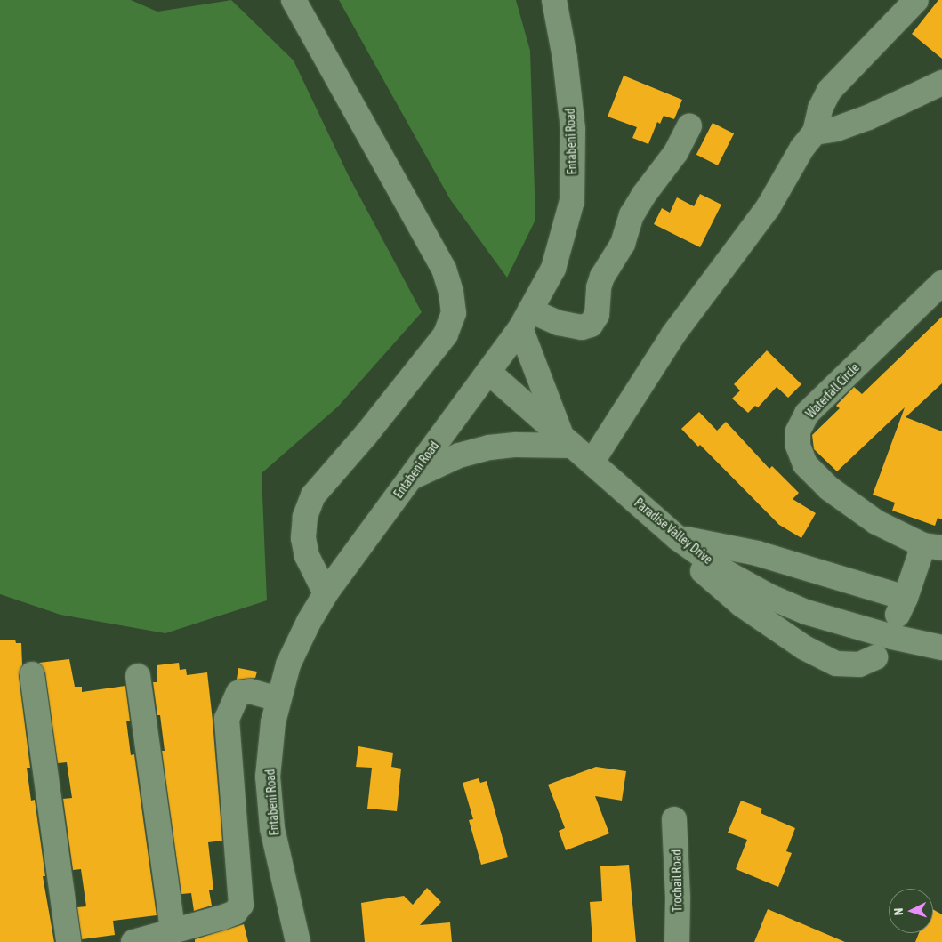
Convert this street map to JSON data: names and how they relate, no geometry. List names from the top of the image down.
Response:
{
  "streets": {
    "street": [
      "Entabeni Road",
      "Waterfall Circle",
      "Paradise Valley Drive",
      "Trochail Road"
    ]
  },
  "crossings": [
    ["Entabeni Road", "Paradise Valley Drive"],
    ["Waterfall Circle", "Paradise Valley Drive"]
  ],
  "north": "left"
}
